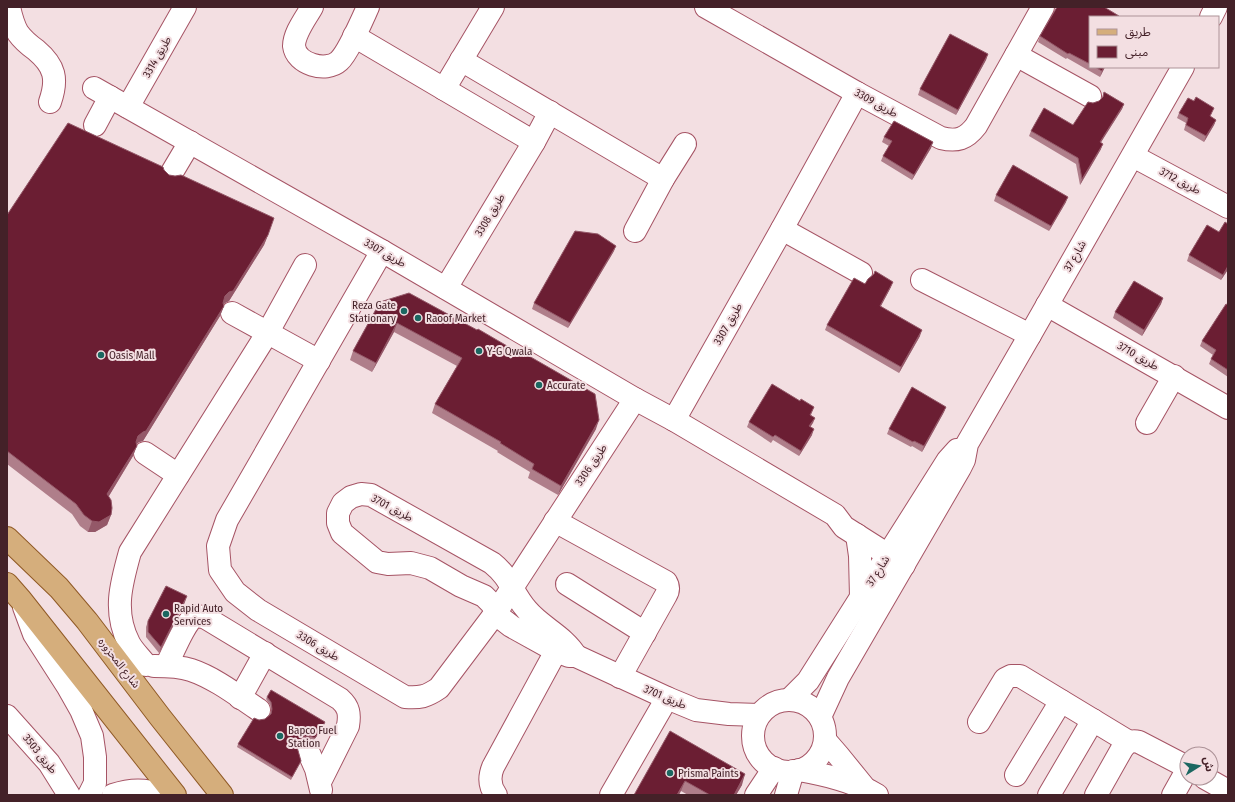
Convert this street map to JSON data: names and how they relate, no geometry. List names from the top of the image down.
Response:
{
  "streets": {
    "main road": ["شارع المحزوره"],
    "street": [
      "طريق 3314",
      "طريق 3309",
      "طريق 3712",
      "طريق 3308",
      "طريق 3307",
      "شارع 37",
      "طريق 3710",
      "طريق 3306",
      "طريق 3701",
      "طريق 3503"
    ]
  },
  "crossings": [
    ["طريق 3314", "طريق 3307"],
    ["طريق 3309", "طريق 3307"],
    ["طريق 3712", "شارع 37"],
    ["طريق 3308", "طريق 3307"],
    ["طريق 3307", "شارع 37"],
    ["طريق 3307", "طريق 3306"],
    ["شارع 37", "طريق 3710"],
    ["شارع 37", "طريق 3701"],
    ["طريق 3306", "طريق 3701"]
  ],
  "places": [
    "Reza Gate Stationary",
    "Raoof Market",
    "Y-G Qwala",
    "Oasis Mall",
    "Accurate",
    "Rapid Auto Services",
    "Bapco Fuel Station",
    "Prisma Paints"
  ],
  "legend": ["طريق", "مبنى"],
  "north": "right"
}
